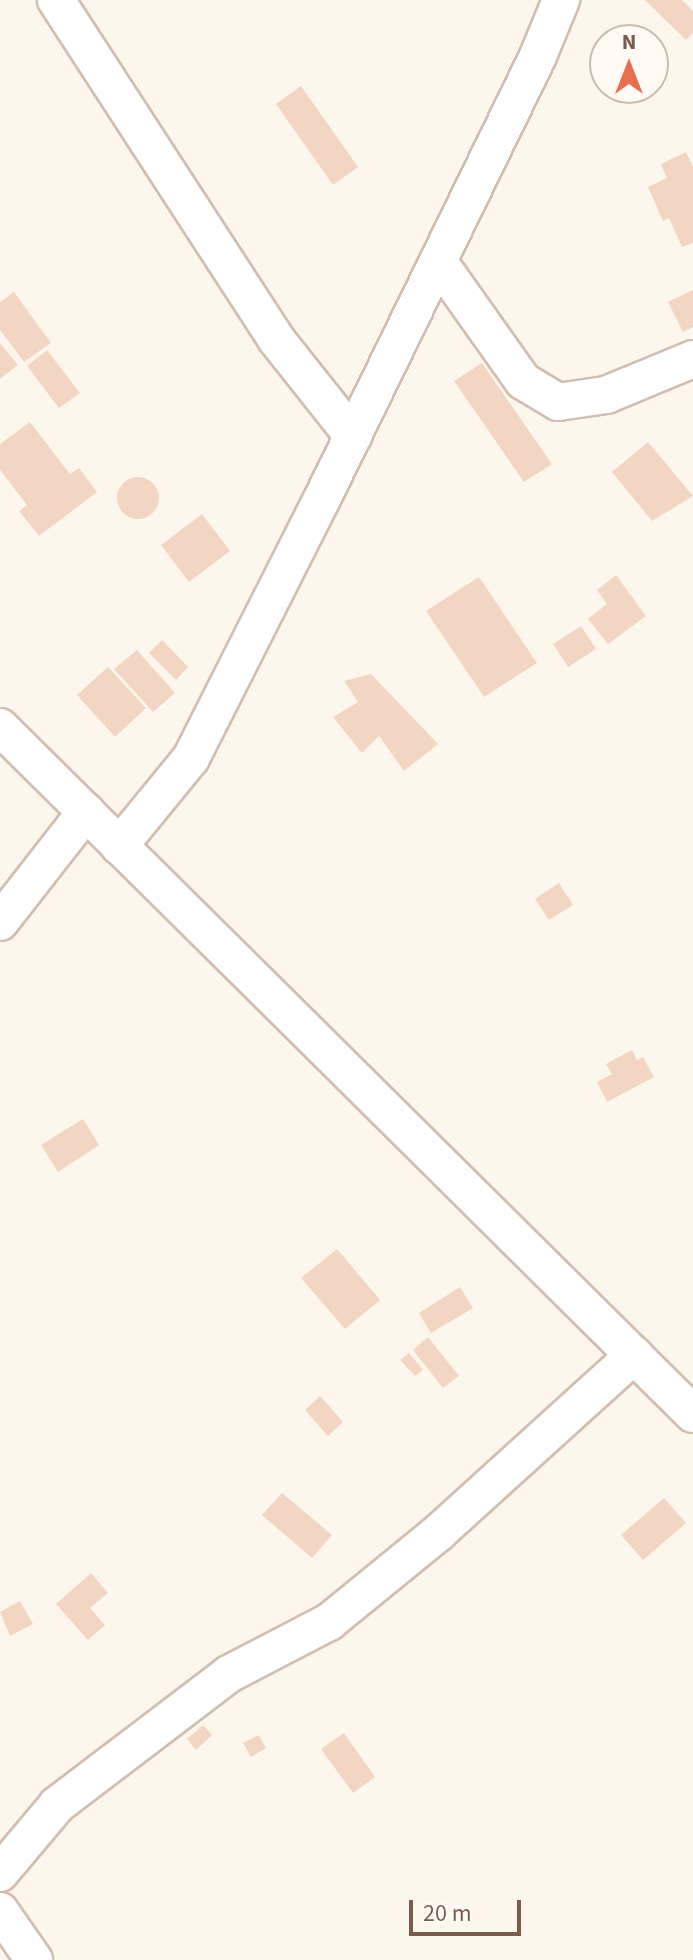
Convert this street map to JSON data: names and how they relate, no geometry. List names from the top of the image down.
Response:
{
  "scale_bar": "20 m",
  "north": "top"
}
